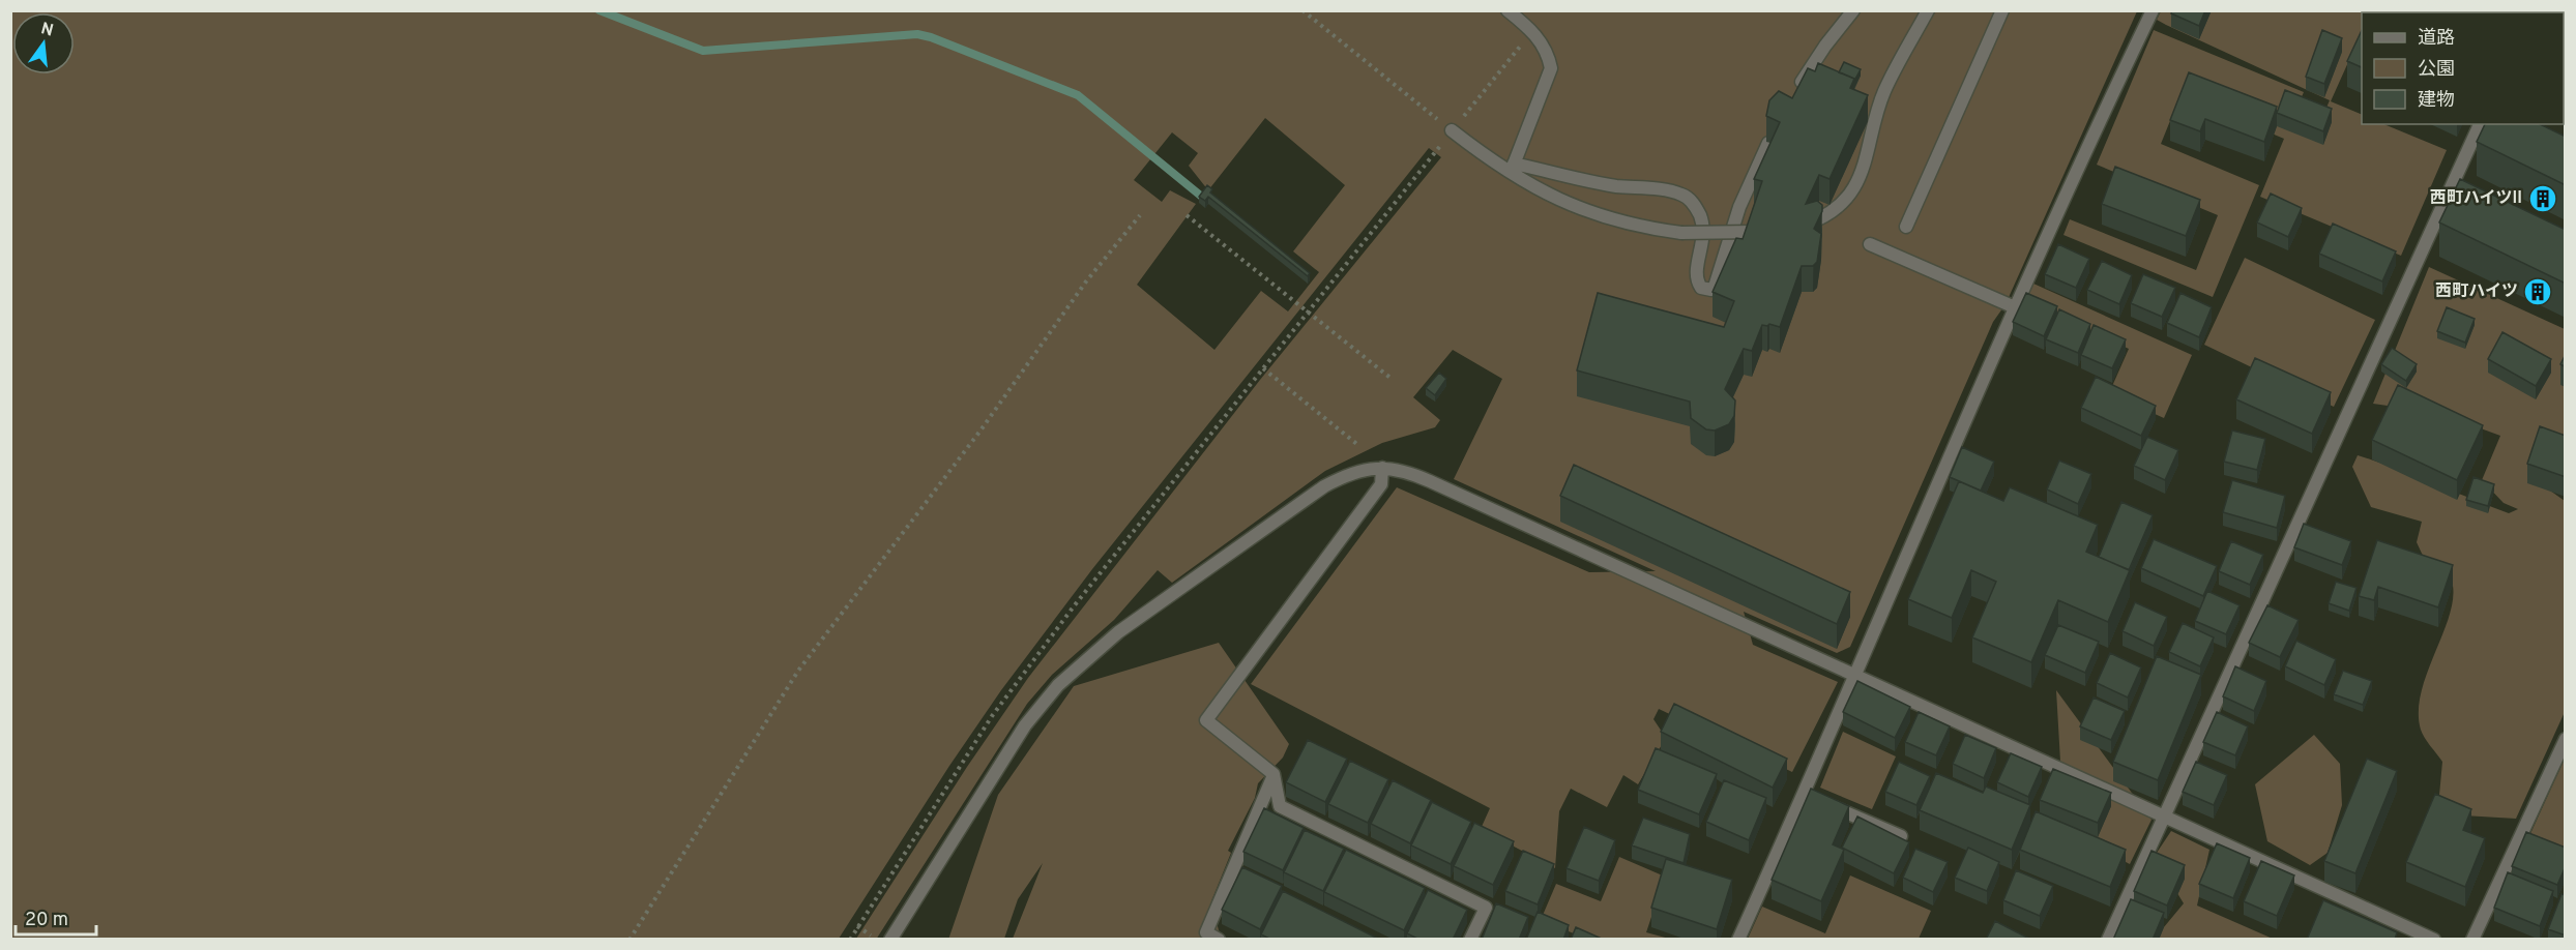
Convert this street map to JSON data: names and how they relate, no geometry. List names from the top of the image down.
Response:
{
  "places": {
    "building": ["西町ハイツII", "西町ハイツ"]
  },
  "legend": ["道路", "公園", "建物"],
  "scale_bar": "20 m",
  "north": "top"
}
